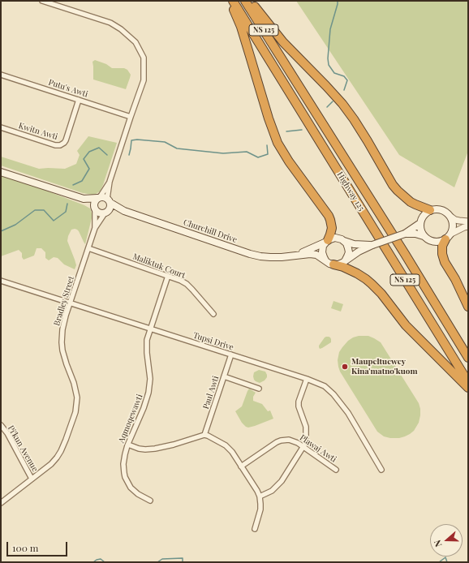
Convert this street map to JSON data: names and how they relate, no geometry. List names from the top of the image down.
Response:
{
  "streets": {
    "highway": ["NS 125", "Highway 125"],
    "main road": ["Churchill Drive"],
    "street": [
      "Putu's Awti",
      "Kwitn Awti",
      "Maliktuk Court",
      "Bradley Street",
      "Tupsi Drive",
      "Paul Awti",
      "Aqmoqewawti",
      "Pi'kun Avenue",
      "Plawaj Awti"
    ]
  },
  "crossings": [
    ["Putu's Awti", "Kwitn Awti"],
    ["Churchill Drive", "Bradley Street"],
    ["Maliktuk Court", "Bradley Street"],
    ["Maliktuk Court", "Aqmoqewawti"],
    ["Bradley Street", "Tupsi Drive"],
    ["Bradley Street", "Pi'kun Avenue"],
    ["Tupsi Drive", "Paul Awti"],
    ["Tupsi Drive", "Aqmoqewawti"]
  ],
  "places": ["Maupeltuewey Kina'matno'kuom"],
  "scale_bar": "100 m",
  "north": "left"
}
